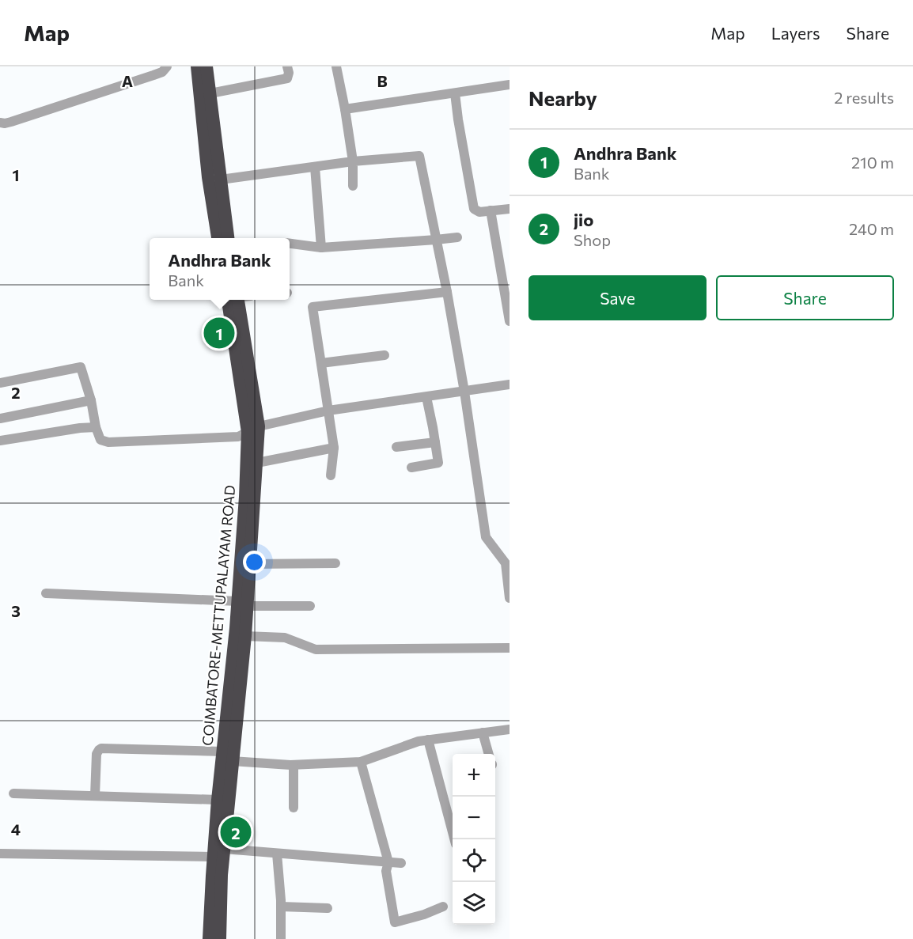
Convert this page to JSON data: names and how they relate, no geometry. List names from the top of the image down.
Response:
{
  "streets": {
    "highway": ["COIMBATORE-METTUPALAYAM ROAD"]
  },
  "page": {
    "header": "Map",
    "nav": ["Map", "Layers", "Share"],
    "heading": ["Nearby", "2 results"],
    "list": [
      {
        "mark": "1",
        "name": "Andhra Bank",
        "note": "Bank",
        "value": "210 m"
      },
      {
        "mark": "2",
        "name": "jio",
        "note": "Shop",
        "value": "240 m"
      }
    ],
    "popup": ["Andhra Bank", "Bank"],
    "buttons": ["Save", "Share"],
    "pins": ["1", "2"],
    "map_buttons": ["+", "−"]
  },
  "grid": {
    "columns": ["A", "B"],
    "rows": [
      "1",
      "2",
      "3",
      "4"
    ]
  }
}
